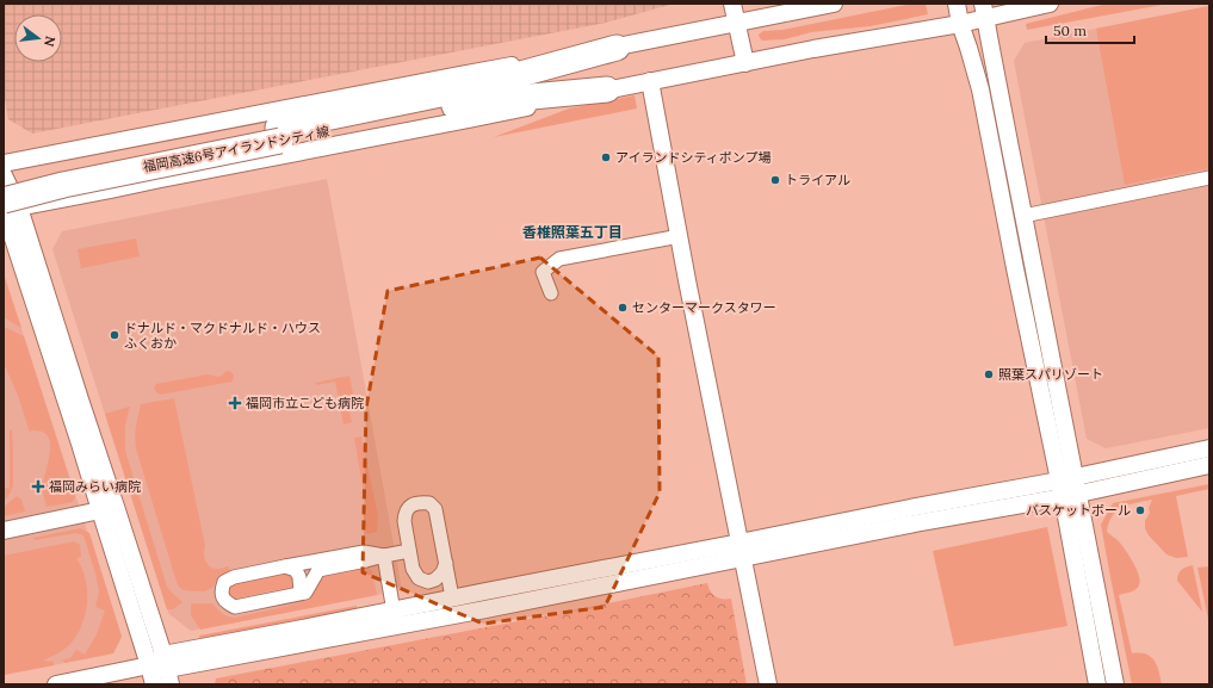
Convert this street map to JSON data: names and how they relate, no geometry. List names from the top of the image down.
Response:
{
  "streets": {
    "highway": ["福岡高速6号アイランドシティ線"]
  },
  "districts": ["香椎照葉五丁目"],
  "places": {
    "other": [
      "アイランドシティポンプ場",
      "トライアル",
      "センターマークスタワー",
      "ドナルド・マクドナルド・ハウス ふくおか",
      "照葉スパリゾート",
      "バスケットボール"
    ],
    "health": ["福岡市立こども病院", "福岡みらい病院"]
  },
  "scale_bar": "50 m",
  "north": "right"
}
